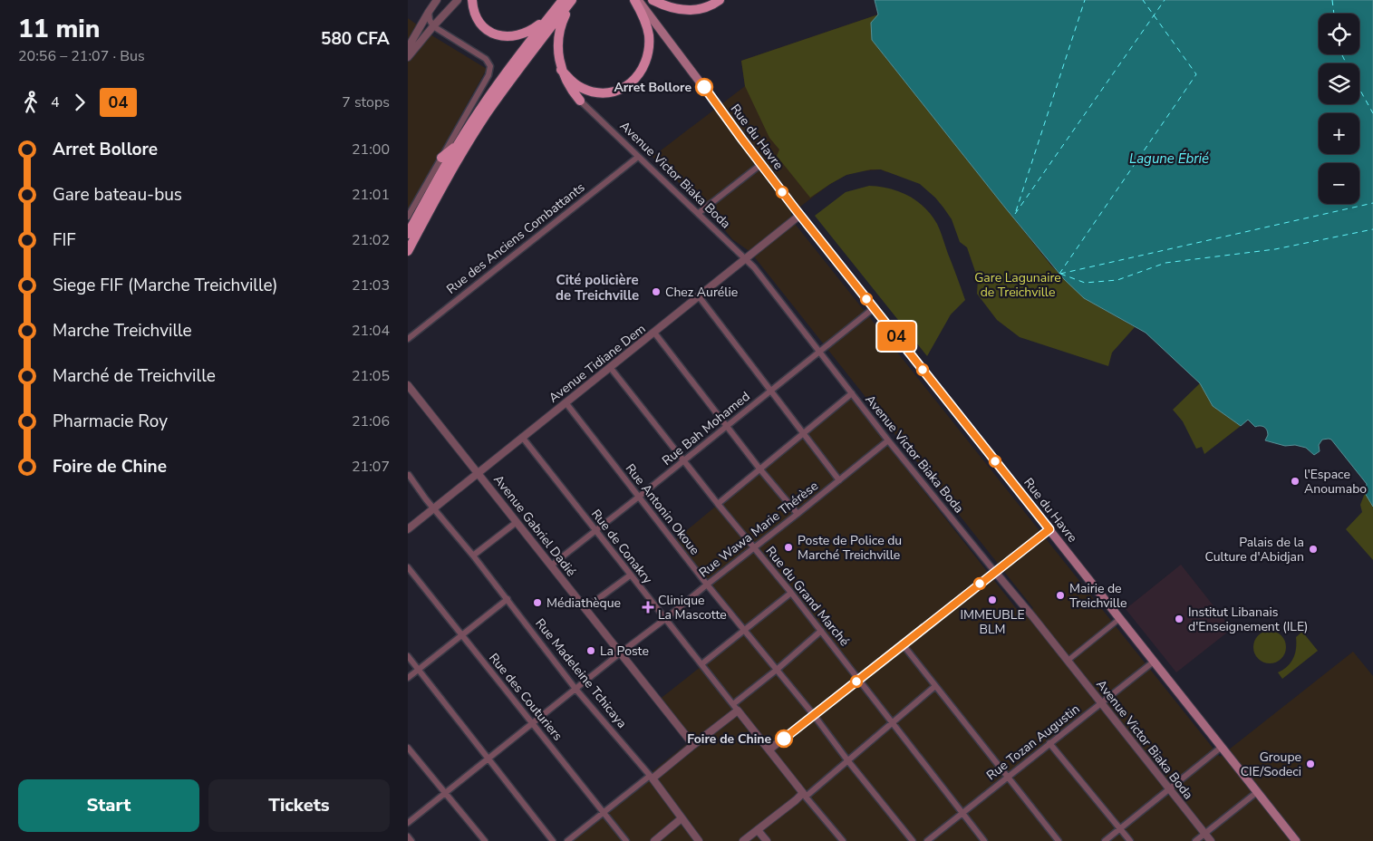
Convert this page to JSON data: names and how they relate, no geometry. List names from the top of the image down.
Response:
{
  "streets": {
    "main road": ["Rue du Havre"],
    "street": [
      "Avenue Victor Biaka Boda",
      "Rue des Anciens Combattants",
      "Avenue Tidiane Dem",
      "Rue Bah Mohamed",
      "Rue Antonin Okoue",
      "Avenue Gabriel Dadié",
      "Rue Wawa Marie Thérèse",
      "Rue de Conakry",
      "Rue du Grand Marché",
      "Rue Madeleine Tchicaya",
      "Rue des Couturiers",
      "Rue Tozan Augustin"
    ]
  },
  "crossings": [
    ["Rue du Havre", "Avenue Tidiane Dem"],
    ["Rue du Havre", "Rue Bah Mohamed"],
    ["Rue du Havre", "Rue Tozan Augustin"],
    ["Avenue Victor Biaka Boda", "Rue des Anciens Combattants"],
    ["Avenue Victor Biaka Boda", "Avenue Tidiane Dem"],
    ["Avenue Victor Biaka Boda", "Rue Bah Mohamed"],
    ["Avenue Victor Biaka Boda", "Rue Wawa Marie Thérèse"],
    ["Avenue Victor Biaka Boda", "Rue Tozan Augustin"],
    ["Avenue Tidiane Dem", "Rue Antonin Okoue"],
    ["Avenue Tidiane Dem", "Avenue Gabriel Dadié"],
    ["Avenue Tidiane Dem", "Rue de Conakry"],
    ["Avenue Tidiane Dem", "Rue du Grand Marché"],
    ["Avenue Tidiane Dem", "Rue Madeleine Tchicaya"],
    ["Rue Bah Mohamed", "Rue Antonin Okoue"],
    ["Rue Bah Mohamed", "Avenue Gabriel Dadié"],
    ["Rue Bah Mohamed", "Rue de Conakry"],
    ["Rue Bah Mohamed", "Rue du Grand Marché"],
    ["Rue Antonin Okoue", "Rue Wawa Marie Thérèse"],
    ["Avenue Gabriel Dadié", "Rue Wawa Marie Thérèse"],
    ["Rue Wawa Marie Thérèse", "Rue de Conakry"],
    ["Rue Wawa Marie Thérèse", "Rue du Grand Marché"],
    ["Rue Wawa Marie Thérèse", "Rue Madeleine Tchicaya"],
    ["Rue Wawa Marie Thérèse", "Rue des Couturiers"],
    ["Rue du Grand Marché", "Rue Tozan Augustin"]
  ],
  "districts": ["Cité policière de Treichville"],
  "water": ["Lagune Ébrié"],
  "parks": ["Gare Lagunaire de Treichville"],
  "places": {
    "other": [
      "Arret Bollore",
      "Chez Aurélie",
      "l'Espace Anoumabo",
      "Poste de Police du Marché Treichville",
      "Palais de la Culture d'Abidjan",
      "Mairie de Treichville",
      "IMMEUBLE BLM",
      "Médiathèque",
      "Institut Libanais d'Enseignement (ILE)",
      "La Poste",
      "Foire de Chine",
      "Groupe CIE/Sodeci"
    ],
    "health": ["Clinique La Mascotte"]
  },
  "lines": ["bus line 04"],
  "page": {
    "heading": ["11 min", "20:56 – 21:07 · Bus", "580 CFA"],
    "on_map": "04",
    "map_buttons": ["+", "−"],
    "legs": ["4", "04", "7 stops"],
    "list": [
      {
        "name": "Arret Bollore",
        "value": "21:00"
      },
      {
        "name": "Gare bateau-bus",
        "value": "21:01"
      },
      {
        "name": "FIF",
        "value": "21:02"
      },
      {
        "name": "Siege FIF (Marche Treichville)",
        "value": "21:03"
      },
      {
        "name": "Marche Treichville",
        "value": "21:04"
      },
      {
        "name": "Marché de Treichville",
        "value": "21:05"
      },
      {
        "name": "Pharmacie Roy",
        "value": "21:06"
      },
      {
        "name": "Foire de Chine",
        "value": "21:07"
      }
    ],
    "buttons": ["Start", "Tickets"]
  }
}
